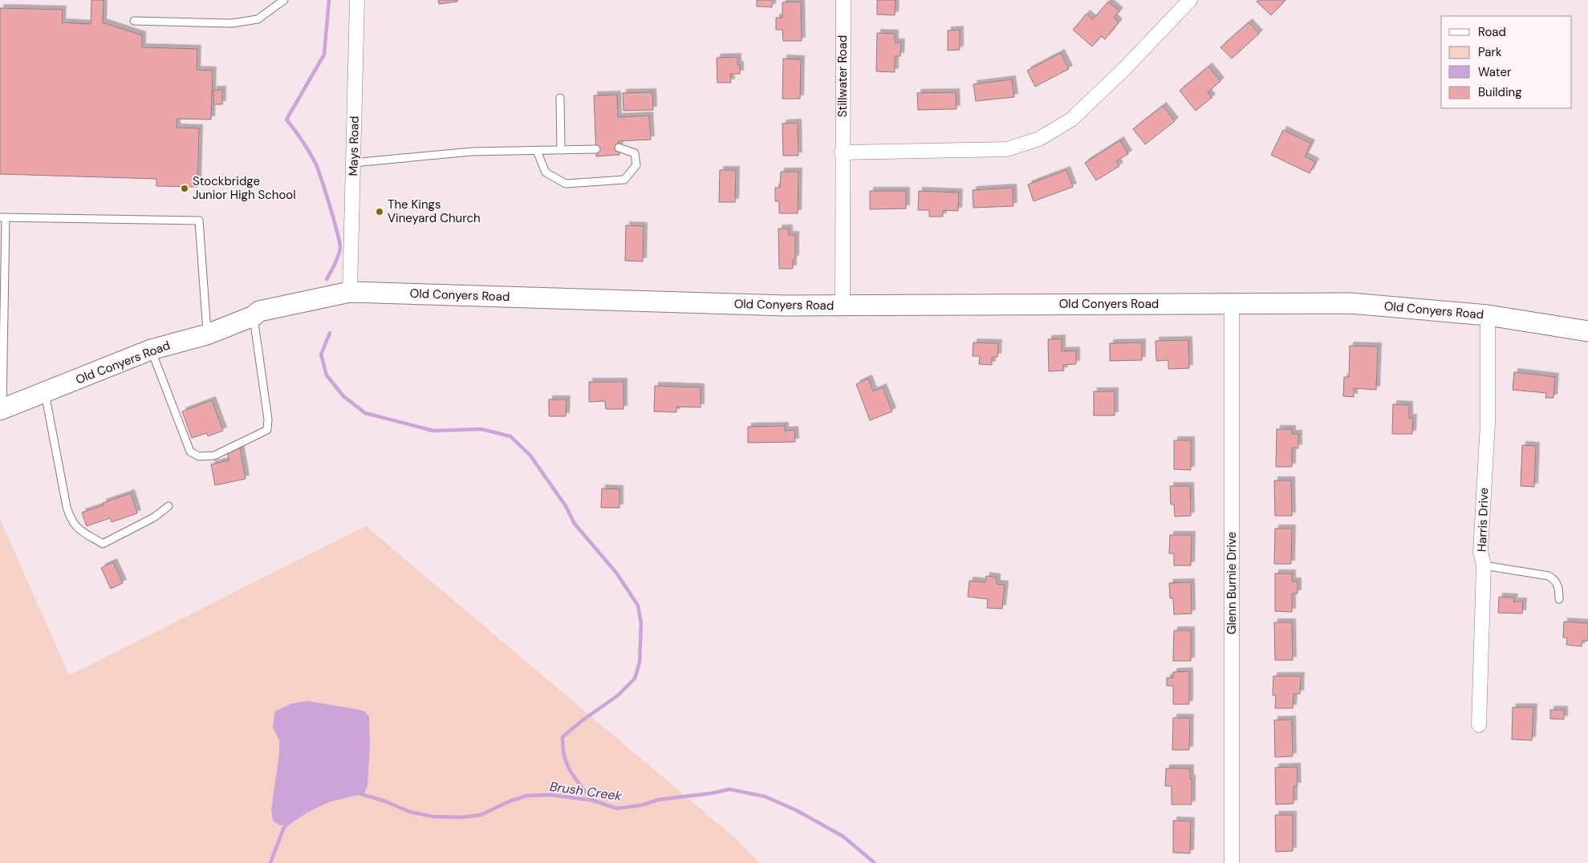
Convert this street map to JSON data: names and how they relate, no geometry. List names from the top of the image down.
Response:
{
  "streets": {
    "street": [
      "Stillwater Road",
      "Mays Road",
      "Old Conyers Road",
      "Harris Drive",
      "Glenn Burnie Drive"
    ]
  },
  "crossings": [
    ["Stillwater Road", "Old Conyers Road"],
    ["Mays Road", "Old Conyers Road"],
    ["Old Conyers Road", "Harris Drive"],
    ["Old Conyers Road", "Glenn Burnie Drive"]
  ],
  "water": ["Brush Creek"],
  "places": ["Stockbridge Junior High School", "The Kings Vineyard Church"],
  "legend": [
    "Road",
    "Park",
    "Water",
    "Building"
  ]
}
